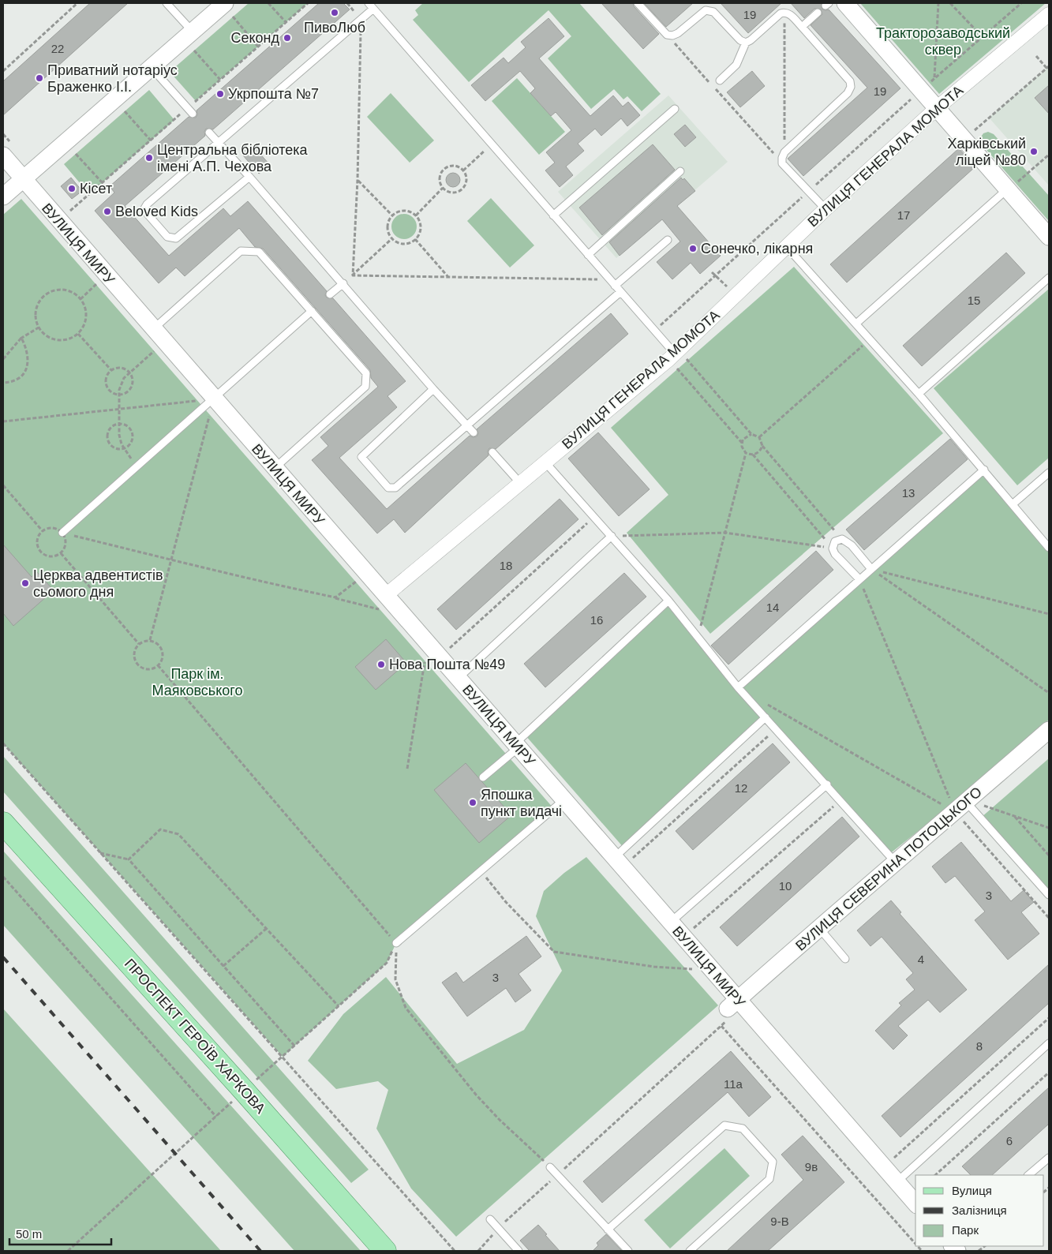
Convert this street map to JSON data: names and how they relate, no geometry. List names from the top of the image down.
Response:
{
  "streets": {
    "main road": ["ПРОСПЕКТ ГЕРОЇВ ХАРКОВА"],
    "street": ["ВУЛИЦЯ ГЕНЕРАЛА МОМОТА", "ВУЛИЦЯ МИРУ", "ВУЛИЦЯ СЕВЕРИНА ПОТОЦЬКОГО"]
  },
  "crossings": [
    ["ВУЛИЦЯ ГЕНЕРАЛА МОМОТА", "ВУЛИЦЯ МИРУ"],
    ["ВУЛИЦЯ МИРУ", "ВУЛИЦЯ СЕВЕРИНА ПОТОЦЬКОГО"]
  ],
  "parks": ["Тракторозаводський сквер", "Парк ім. Маяковського"],
  "places": [
    "ПивоЛюб",
    "Секонд",
    "Приватний нотаріус Браженко І.І.",
    "Укрпошта №7",
    "Харківський ліцей №80",
    "Центральна бібліотека імені А.П. Чехова",
    "Кісет",
    "Beloved Kids",
    "Сонечко, лікарня",
    "Церква адвентистів сьомого дня",
    "Нова Пошта №49",
    "Япошка пункт видачі"
  ],
  "house_numbers": [
    "19",
    "22",
    "19",
    "17",
    "15",
    "13",
    "18",
    "14",
    "16",
    "12",
    "10",
    "3",
    "4",
    "3",
    "8",
    "11а",
    "6",
    "9в",
    "9-В"
  ],
  "legend": ["Вулиця", "Залізниця", "Парк"],
  "scale_bar": "50 m"
}
